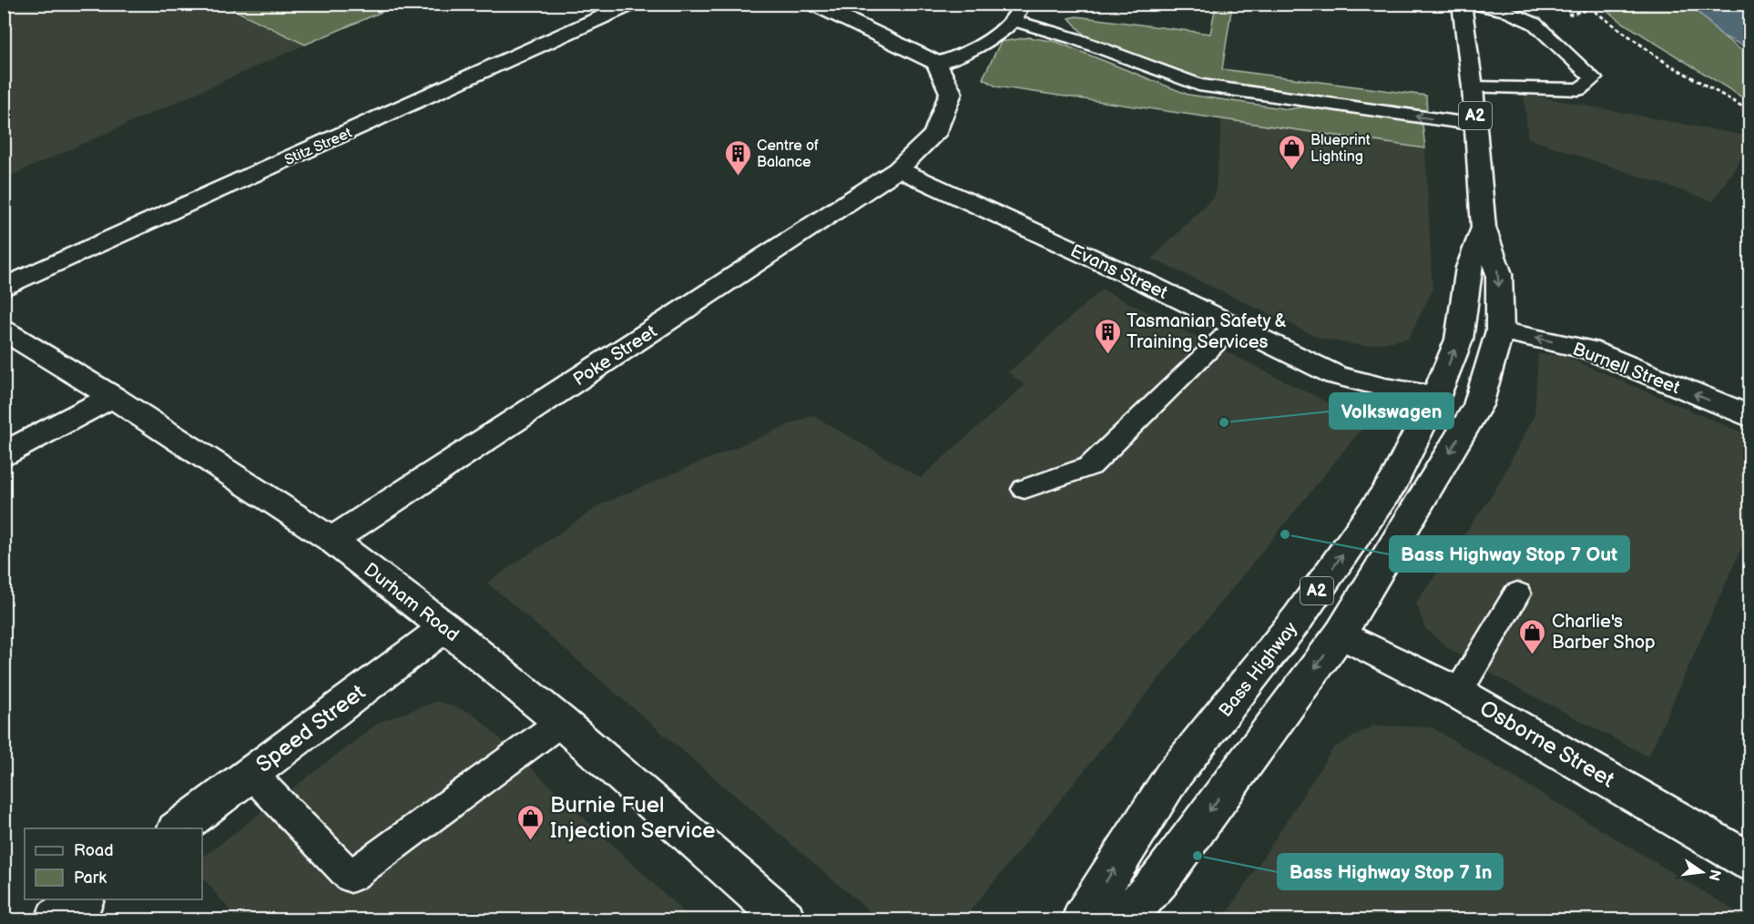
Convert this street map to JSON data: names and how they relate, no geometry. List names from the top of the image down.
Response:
{
  "streets": {
    "main road": [
      "A2",
      "Stitz Street",
      "Evans Street",
      "Poke Street",
      "Burnell Street",
      "Durham Road",
      "Bass Highway",
      "Speed Street",
      "Osborne Street"
    ]
  },
  "crossings": [
    ["Evans Street", "Poke Street"],
    ["Evans Street", "Bass Highway"],
    ["Poke Street", "Durham Road"],
    ["Burnell Street", "Bass Highway"],
    ["Durham Road", "Speed Street"],
    ["Bass Highway", "Osborne Street"]
  ],
  "one_way": ["Burnell Street"],
  "places": {
    "shop": ["Blueprint Lighting", "Charlie's Barber Shop", "Burnie Fuel Injection Service"],
    "building": ["Centre of Balance", "Tasmanian Safety & Training Services"],
    "other": ["Volkswagen", "Bass Highway Stop 7 Out", "Bass Highway Stop 7 In"]
  },
  "legend": ["Road", "Park"],
  "north": "right"
}
